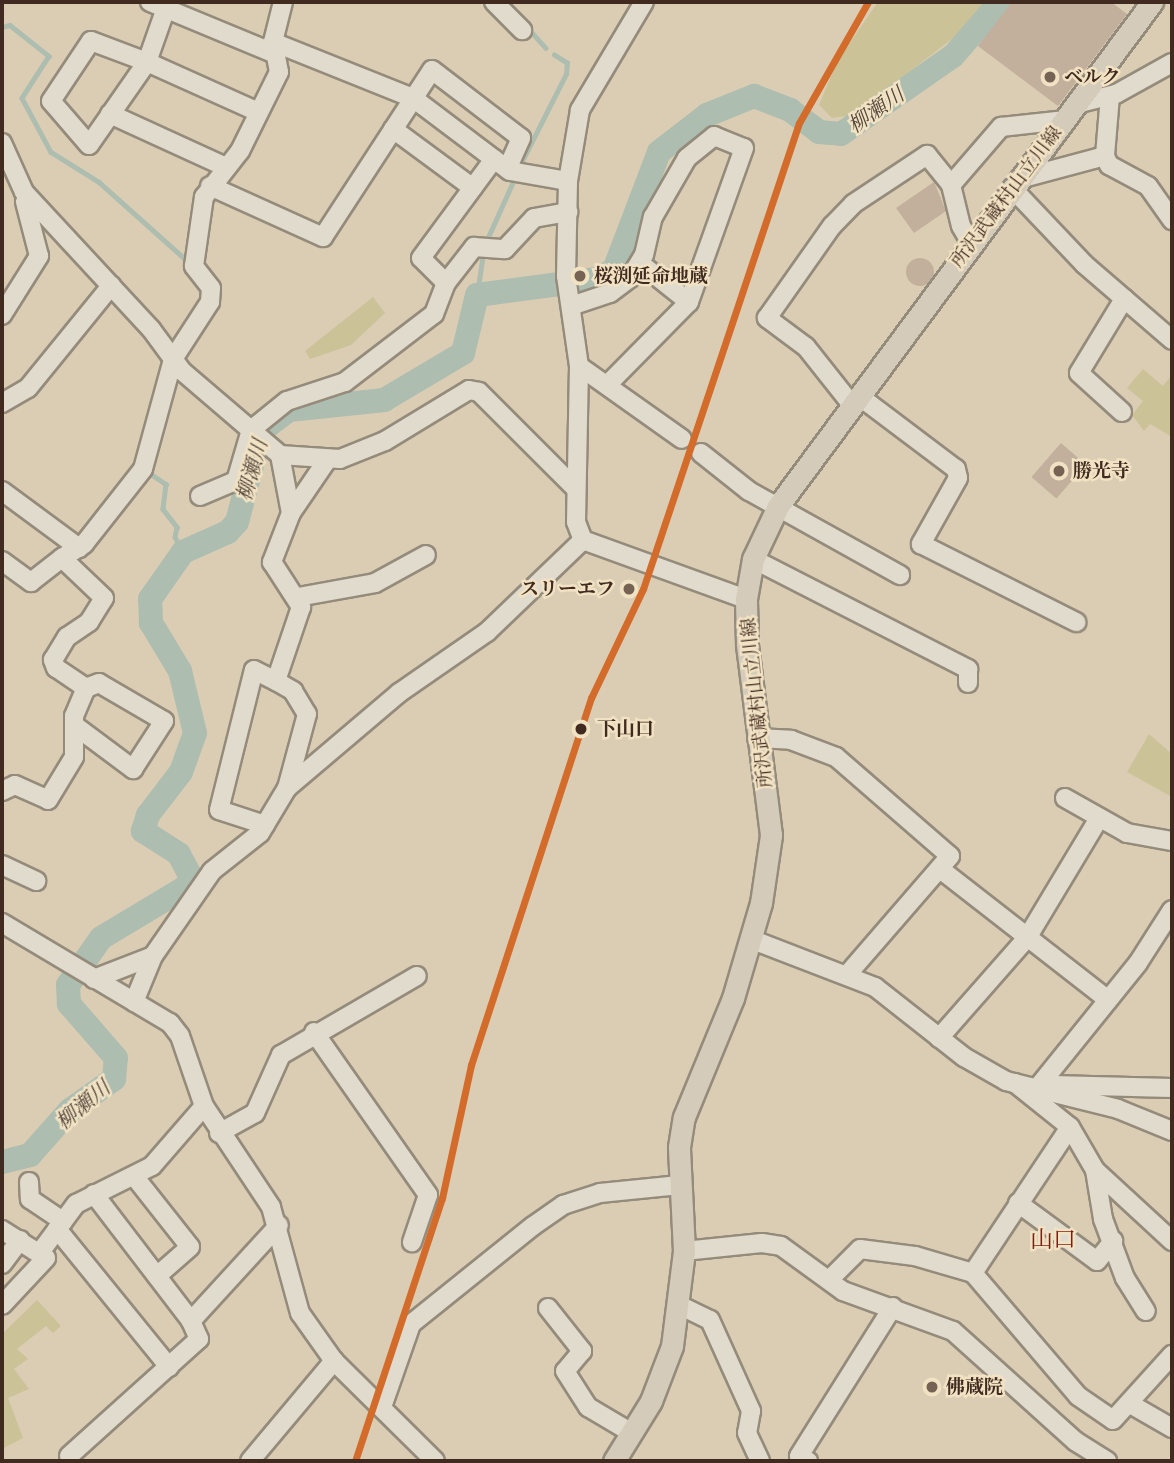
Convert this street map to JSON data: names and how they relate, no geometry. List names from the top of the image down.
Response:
{
  "streets": {
    "main road": ["所沢武蔵村山立川線"]
  },
  "districts": ["山口"],
  "water": ["柳瀬川"],
  "places": [
    "ベルク",
    "桜渕延命地蔵",
    "勝光寺",
    "スリーエフ",
    "下山口",
    "佛蔵院"
  ]
}
